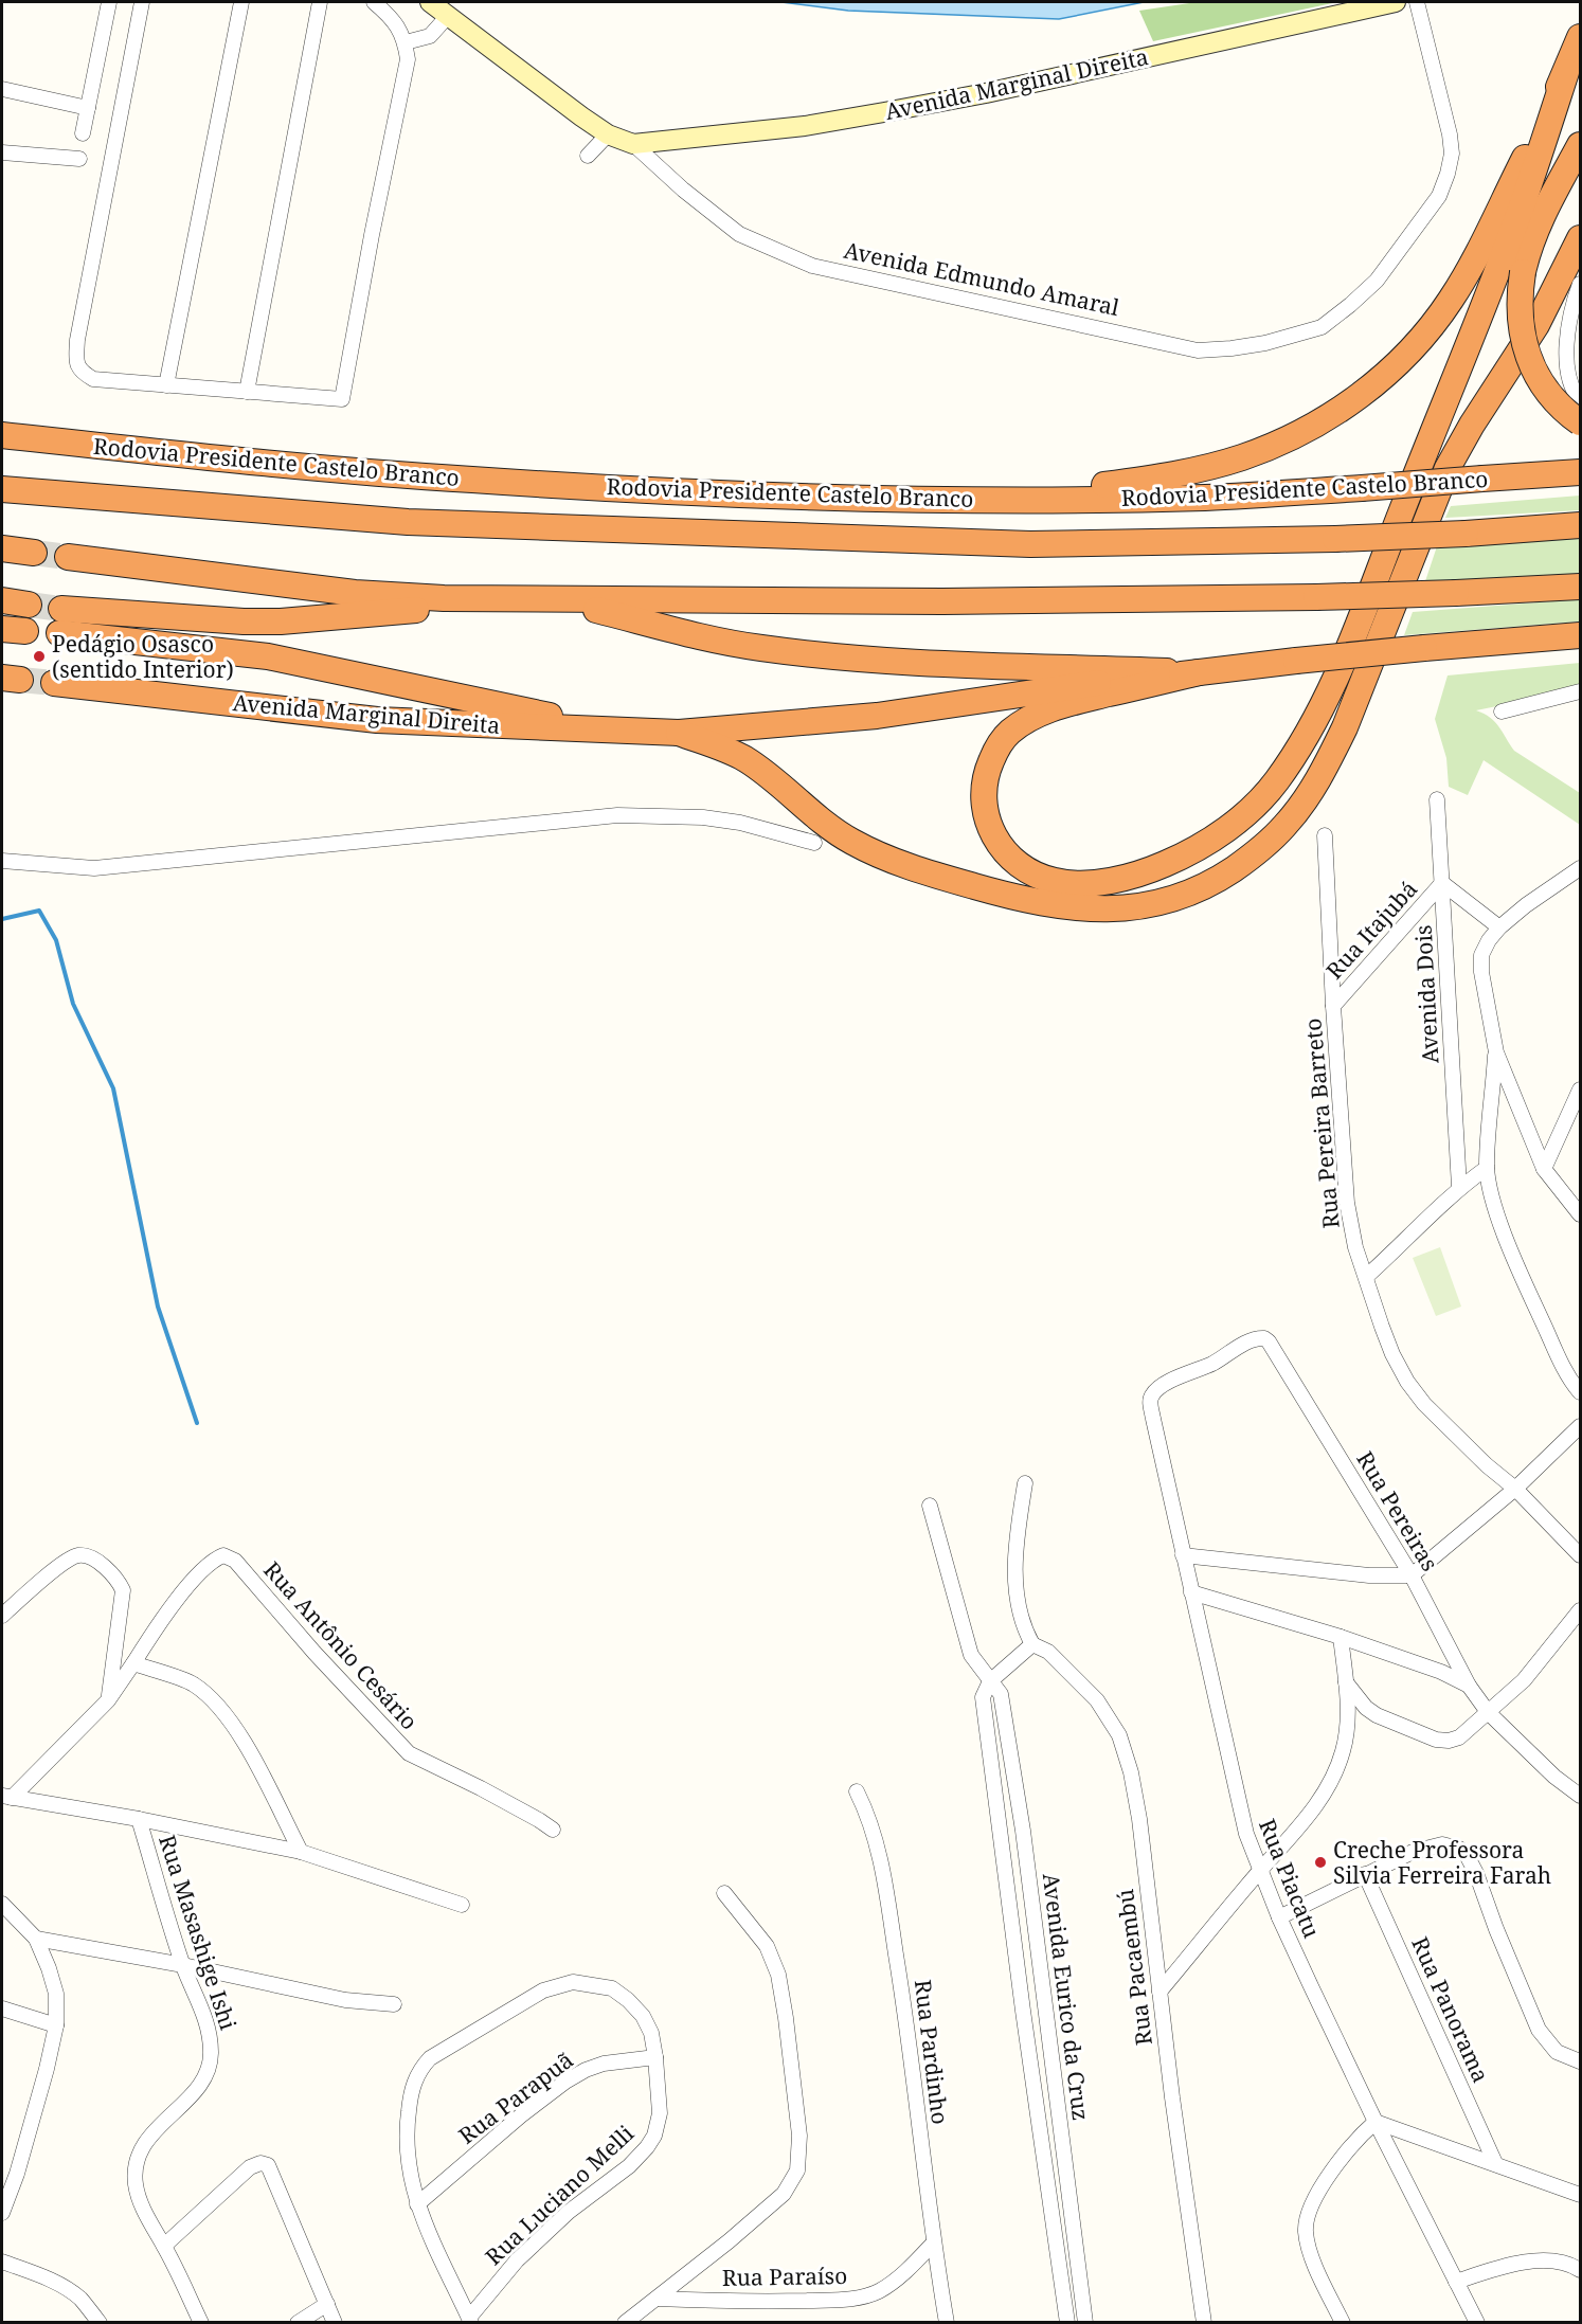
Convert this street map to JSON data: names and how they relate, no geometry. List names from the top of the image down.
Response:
{
  "streets": {
    "highway": ["Avenida Marginal Direita", "Rodovia Presidente Castelo Branco"],
    "main road": ["Avenida Edmundo Amaral"],
    "street": [
      "Rua Itajubá",
      "Avenida Dois",
      "Rua Pereira Barreto",
      "Rua Pereiras",
      "Rua Antônio Cesário",
      "Rua Piacatu",
      "Rua Masashige Ishi",
      "Rua Pacaembú",
      "Avenida Eurico da Cruz",
      "Rua Panorama",
      "Rua Pardinho",
      "Rua Parapuã",
      "Rua Luciano Melli",
      "Rua Paraíso"
    ]
  },
  "crossings": [
    ["Avenida Marginal Direita", "Avenida Edmundo Amaral"],
    ["Rua Itajubá", "Avenida Dois"],
    ["Rua Itajubá", "Rua Pereira Barreto"],
    ["Rua Pereiras", "Rua Piacatu"],
    ["Rua Pardinho", "Rua Paraíso"],
    ["Rua Parapuã", "Rua Luciano Melli"]
  ],
  "places": ["Pedágio Osasco (sentido Interior)", "Creche Professora Silvia Ferreira Farah"]
}
